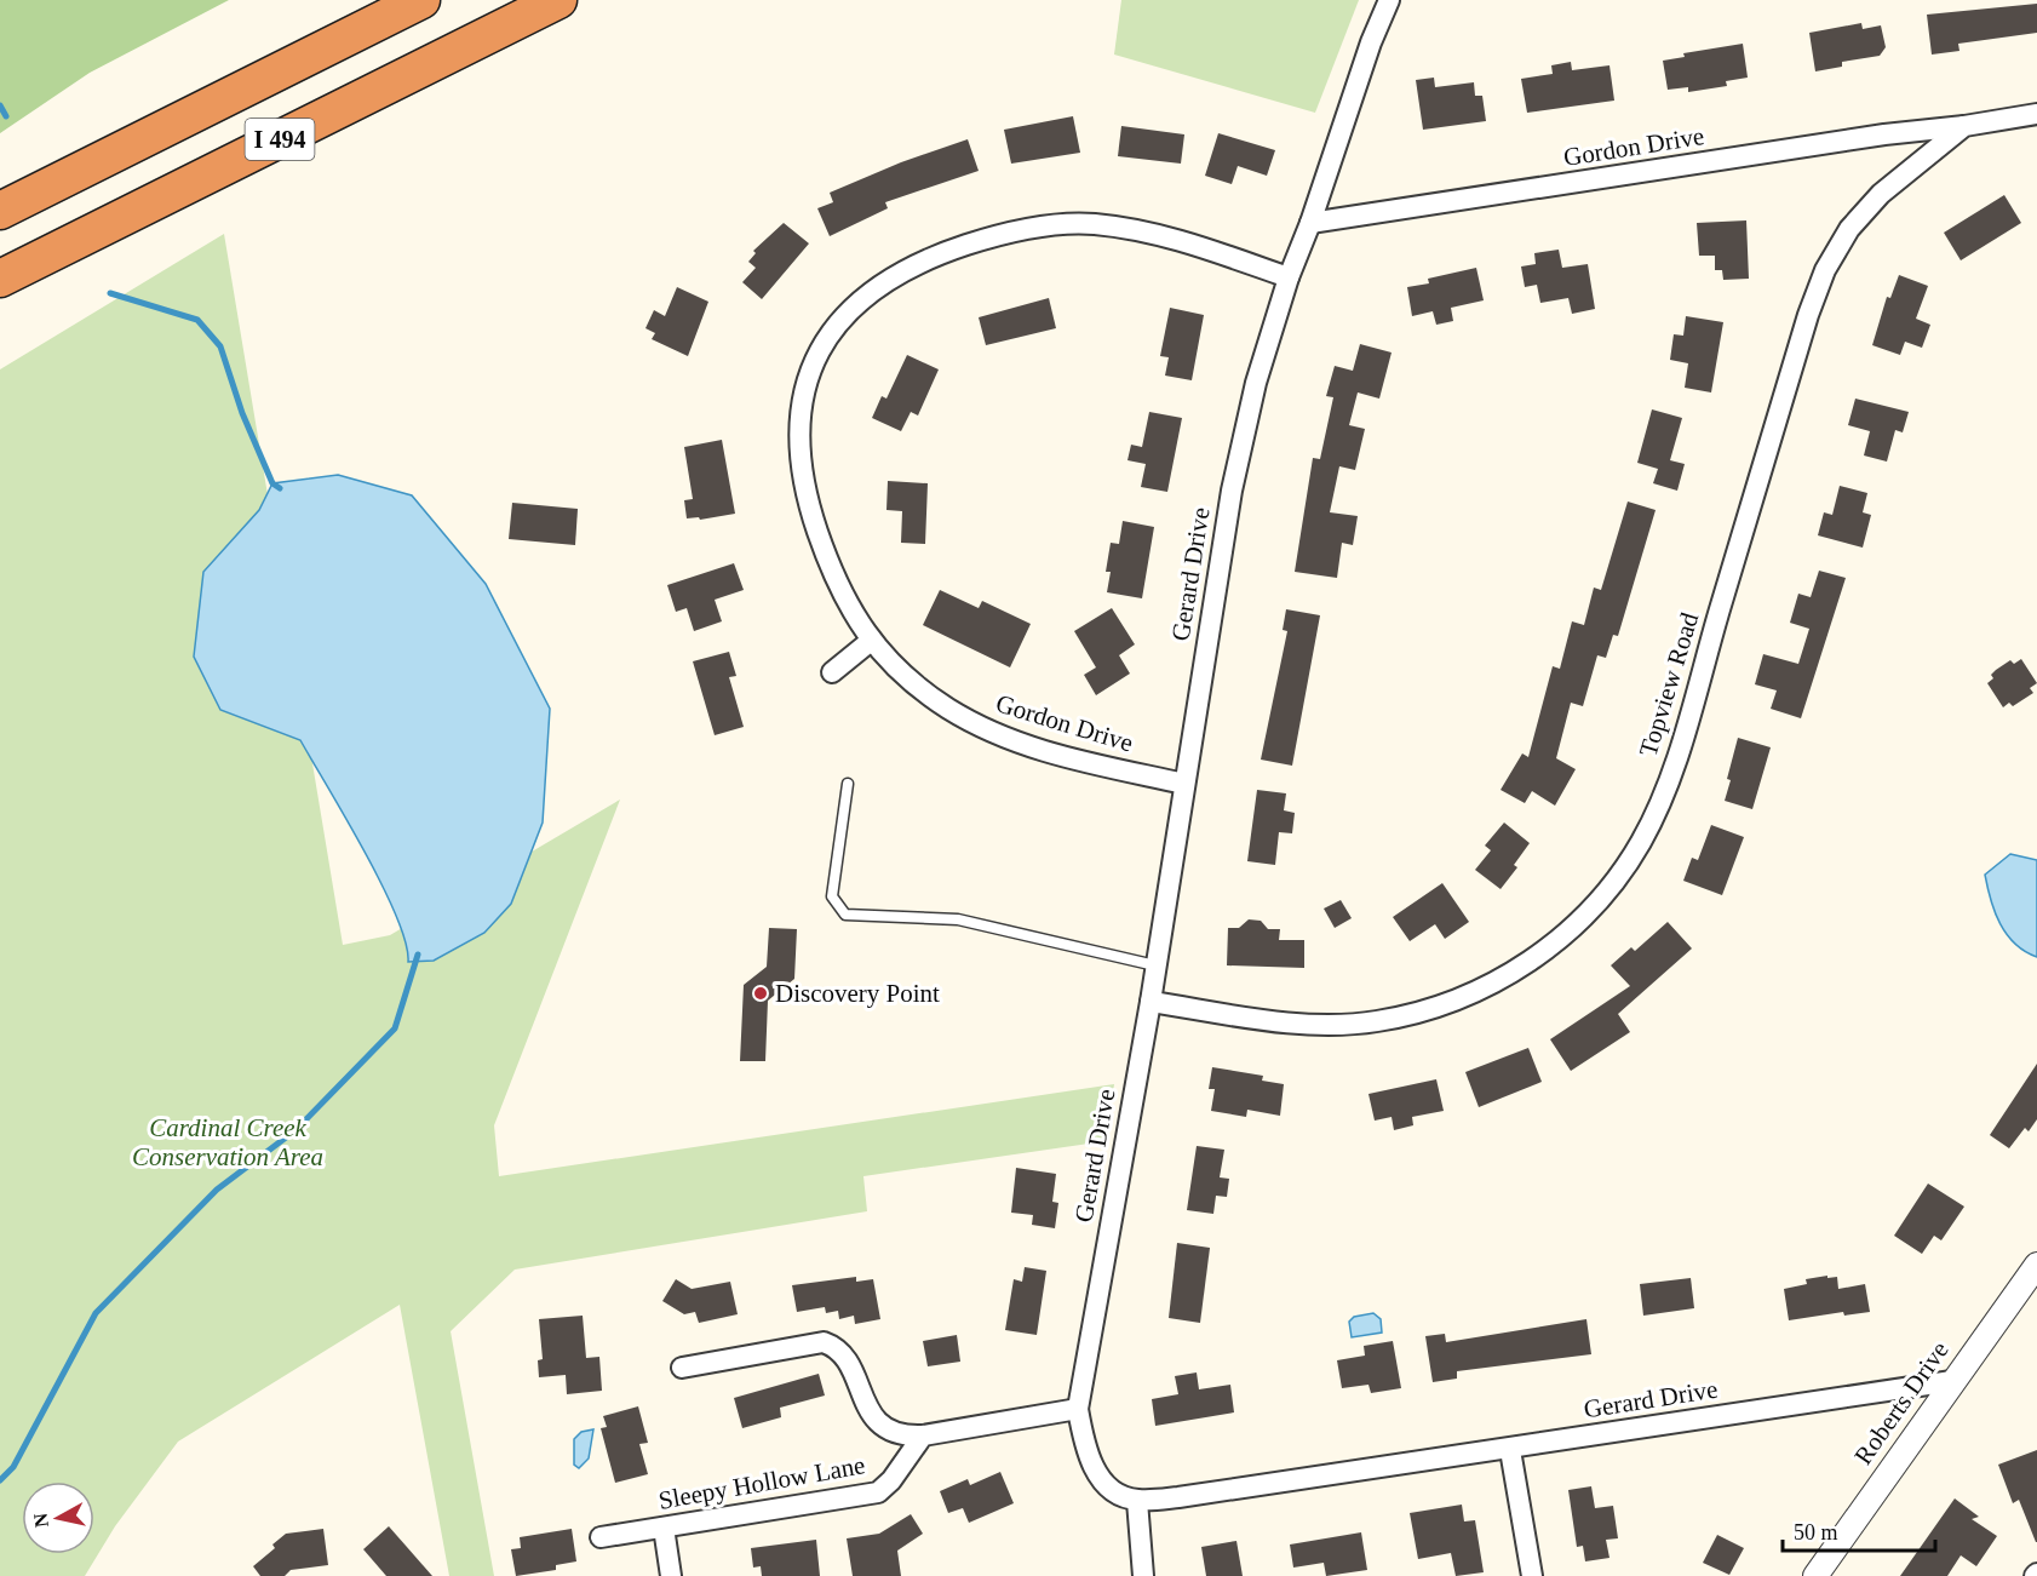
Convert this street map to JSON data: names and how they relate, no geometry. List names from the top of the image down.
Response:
{
  "streets": {
    "highway": ["I 494"],
    "street": [
      "Gordon Drive",
      "Gerard Drive",
      "Topview Road",
      "Roberts Drive",
      "Sleepy Hollow Lane"
    ]
  },
  "crossings": [
    ["Gordon Drive", "Gerard Drive"],
    ["Gordon Drive", "Topview Road"],
    ["Gerard Drive", "Topview Road"],
    ["Gerard Drive", "Roberts Drive"]
  ],
  "parks": ["Cardinal Creek Conservation Area"],
  "places": ["Discovery Point"],
  "scale_bar": "50 m",
  "north": "left"
}
